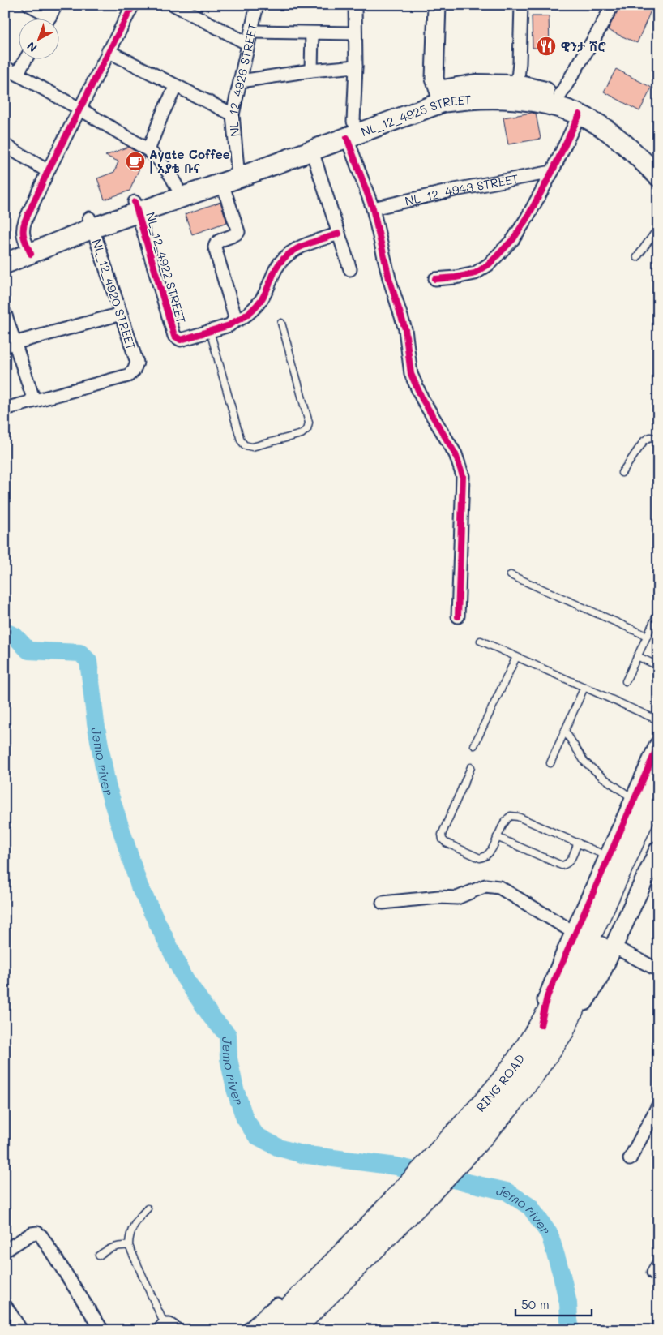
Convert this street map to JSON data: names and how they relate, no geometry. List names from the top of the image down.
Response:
{
  "streets": {
    "highway": ["RING ROAD"],
    "main road": ["NL_12_4925 STREET"],
    "street": [
      "NL_12_4926 STREET",
      "NL_12_4943 STREET",
      "NL_12_4922 STREET",
      "NL_12_4920 STREET"
    ]
  },
  "crossings": [
    ["NL_12_4926 STREET", "NL_12_4925 STREET"],
    ["NL_12_4925 STREET", "NL_12_4922 STREET"],
    ["NL_12_4925 STREET", "NL_12_4920 STREET"]
  ],
  "water": ["Jemo river"],
  "places": {
    "restaurant": ["ዊንታ ሽሮ"],
    "cafe": ["Ayate Coffee | አያቴ ቡና"]
  },
  "scale_bar": "50 m",
  "north": "bottom left"
}
